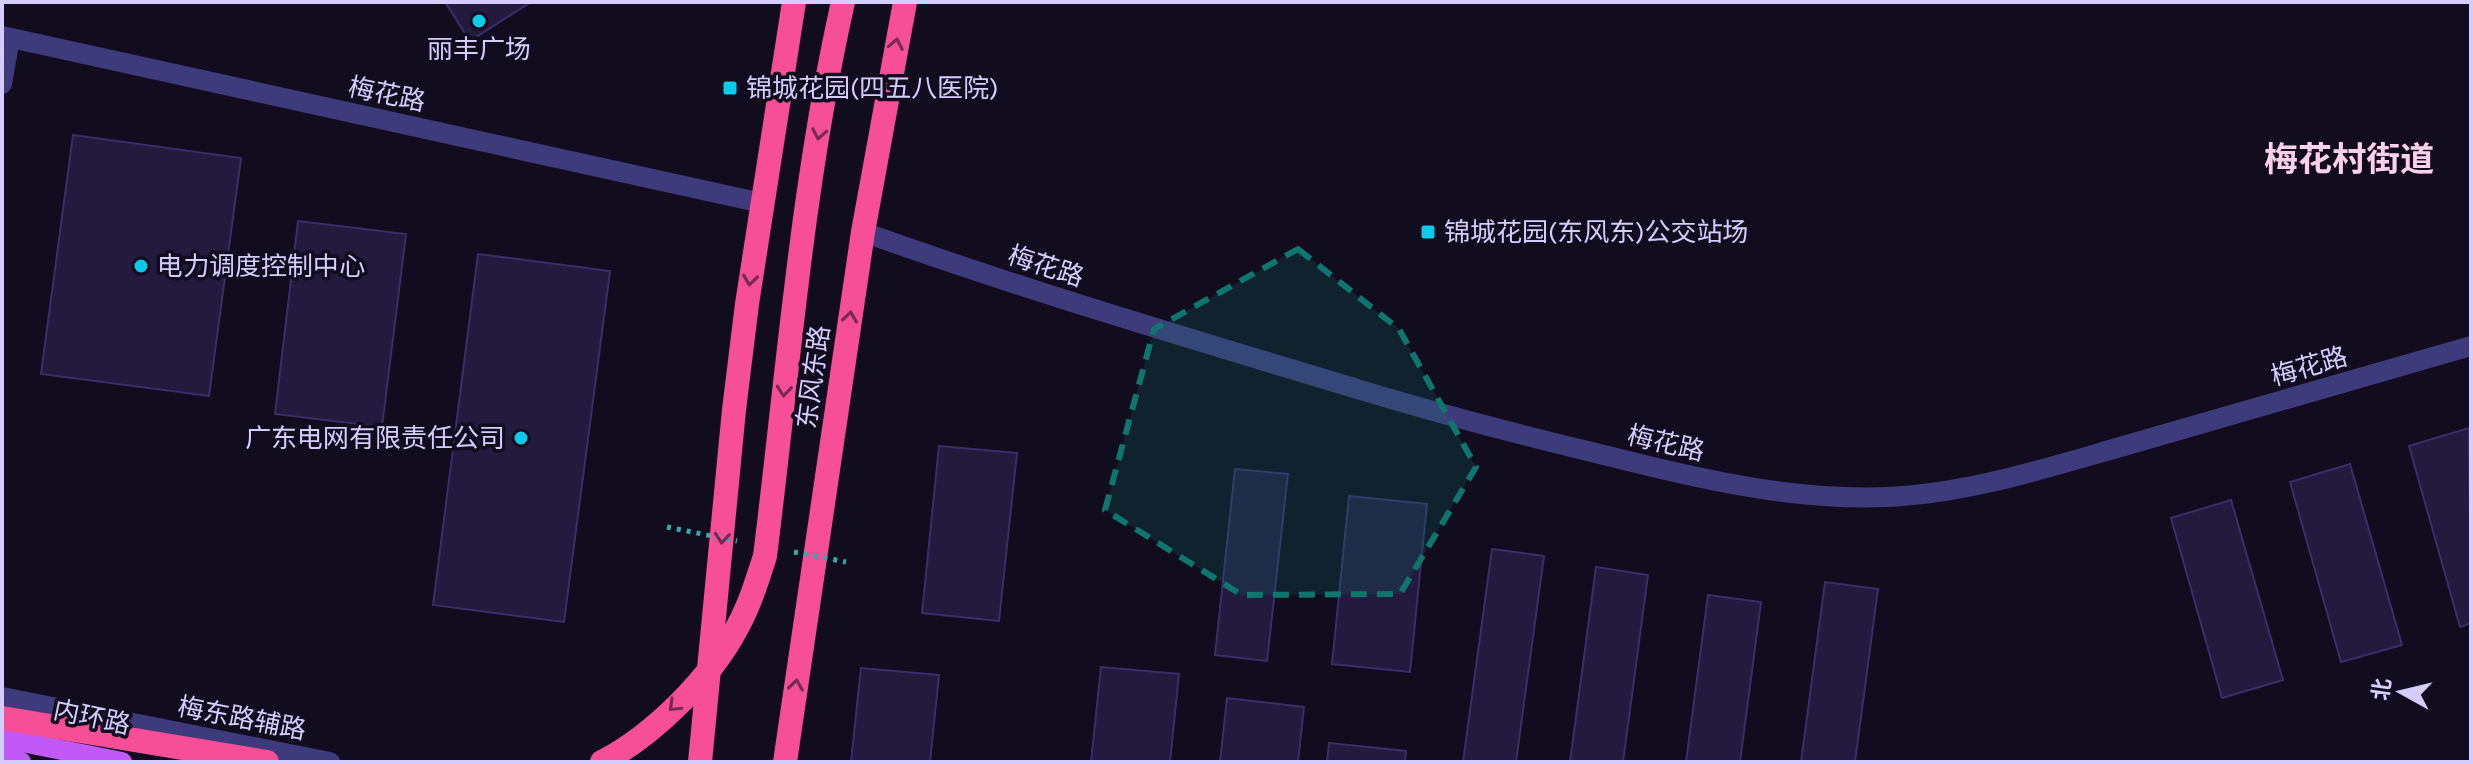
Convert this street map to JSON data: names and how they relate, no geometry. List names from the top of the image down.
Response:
{
  "streets": {
    "highway": ["东风东路", "内环路"],
    "street": ["梅花路", "梅东路辅路"]
  },
  "crossings": [
    ["梅花路", "东风东路"]
  ],
  "districts": ["梅花村街道"],
  "places": {
    "other": ["丽丰广场", "电力调度控制中心", "广东电网有限责任公司"],
    "transit": ["锦城花园(四五八医院)", "锦城花园(东风东)公交站场"]
  },
  "north": "left"
}
